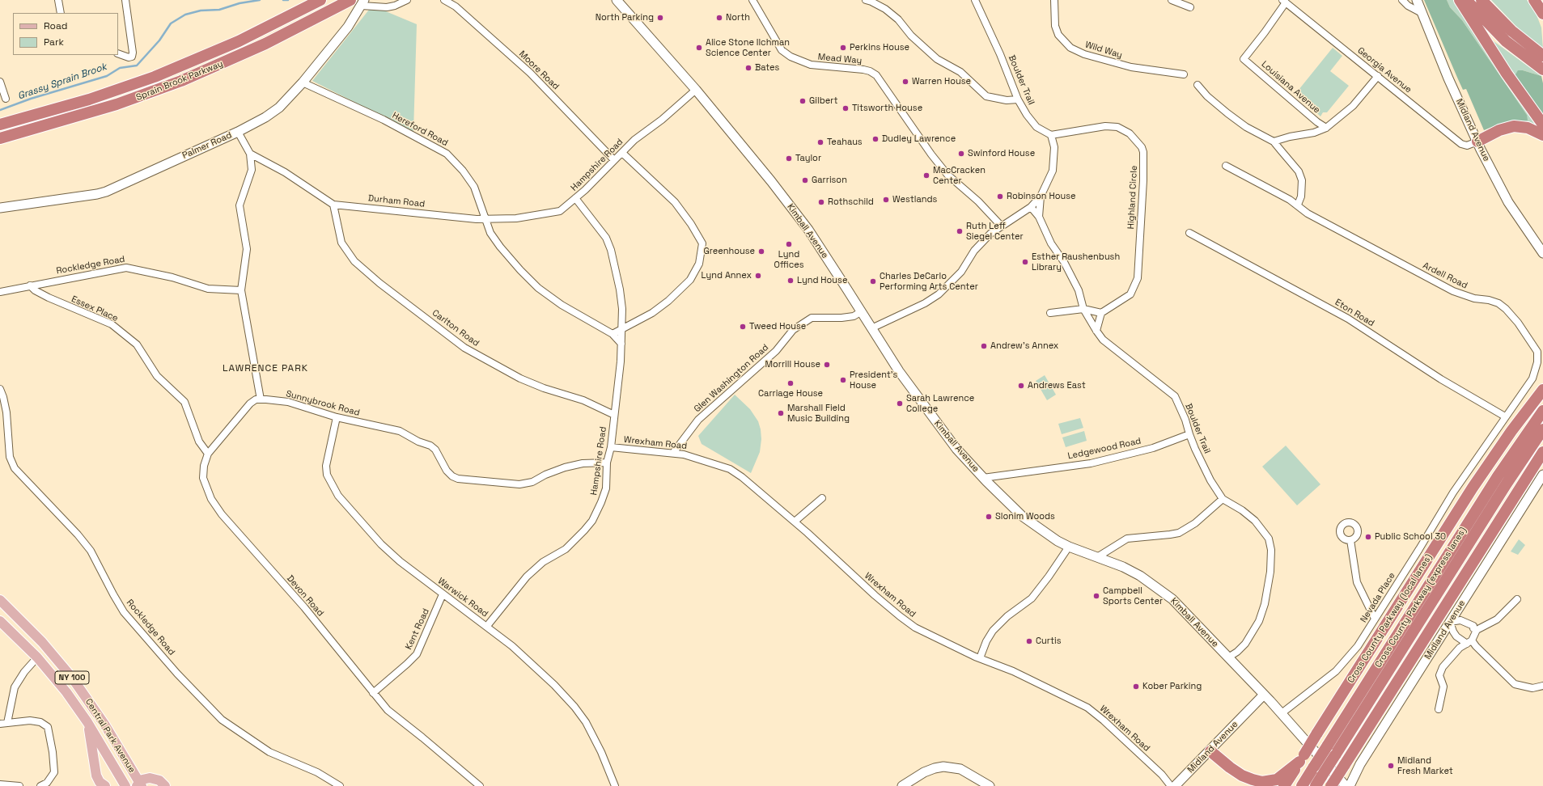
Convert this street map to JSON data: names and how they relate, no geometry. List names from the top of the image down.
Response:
{
  "streets": {
    "highway": ["Sprain Brook Parkway", "Cross County Parkway (express lanes)", "Cross County Parkway (local lanes)"],
    "main road": ["NY 100", "Central Park Avenue"],
    "street": [
      "Wild Way",
      "Mead Way",
      "Moore Road",
      "Georgia Avenue",
      "Boulder Trail",
      "Louisiana Avenue",
      "Hereford Road",
      "Midland Avenue",
      "Palmer Road",
      "Hampshire Road",
      "Highland Circle",
      "Durham Road",
      "Kimball Avenue",
      "Rockledge Road",
      "Ardell Road",
      "Essex Place",
      "Eton Road",
      "Carlton Road",
      "Glen Washington Road",
      "Sunnybrook Road",
      "Wrexham Road",
      "Ledgewood Road",
      "Devon Road",
      "Warwick Road",
      "Nevada Place",
      "Kent Road"
    ]
  },
  "crossings": [
    ["Moore Road", "Hampshire Road"],
    ["Georgia Avenue", "Louisiana Avenue"],
    ["Georgia Avenue", "Midland Avenue"],
    ["Boulder Trail", "Highland Circle"],
    ["Boulder Trail", "Kimball Avenue"],
    ["Boulder Trail", "Ledgewood Road"],
    ["Hereford Road", "Palmer Road"],
    ["Hereford Road", "Hampshire Road"],
    ["Hereford Road", "Durham Road"],
    ["Midland Avenue", "Kimball Avenue"],
    ["Hampshire Road", "Durham Road"],
    ["Hampshire Road", "Kimball Avenue"],
    ["Hampshire Road", "Carlton Road"],
    ["Hampshire Road", "Sunnybrook Road"],
    ["Hampshire Road", "Wrexham Road"],
    ["Hampshire Road", "Warwick Road"],
    ["Durham Road", "Carlton Road"],
    ["Kimball Avenue", "Glen Washington Road"],
    ["Kimball Avenue", "Ledgewood Road"],
    ["Kimball Avenue", "Nevada Place"],
    ["Rockledge Road", "Essex Place"],
    ["Ardell Road", "Eton Road"],
    ["Ardell Road", "Nevada Place"],
    ["Essex Place", "Devon Road"],
    ["Glen Washington Road", "Wrexham Road"],
    ["Sunnybrook Road", "Devon Road"],
    ["Sunnybrook Road", "Warwick Road"],
    ["Devon Road", "Kent Road"],
    ["Warwick Road", "Kent Road"]
  ],
  "districts": ["LAWRENCE PARK"],
  "water": ["Grassy Sprain Brook"],
  "places": [
    "North Parking",
    "North",
    "Alice Stone Ilchman Science Center",
    "Perkins House",
    "Bates",
    "Warren House",
    "Gilbert",
    "Titsworth House",
    "Dudley Lawrence",
    "Teahaus",
    "Swinford House",
    "Taylor",
    "MacCracken Center",
    "Garrison",
    "Robinson House",
    "Westlands",
    "Rothschild",
    "Ruth Leff Siegel Center",
    "Lynd Offices",
    "Greenhouse",
    "Esther Raushenbush Library",
    "Lynd Annex",
    "Lynd House",
    "Charles DeCarlo Performing Arts Center",
    "Tweed House",
    "Andrew's Annex",
    "Morrill House",
    "President's House",
    "Carriage House",
    "Andrews East",
    "Sarah Lawrence College",
    "Marshall Field Music Building",
    "Slonim Woods",
    "Public School 30",
    "Campbell Sports Center",
    "Curtis",
    "Kober Parking",
    "Midland Fresh Market"
  ],
  "legend": ["Road", "Park"]
}
